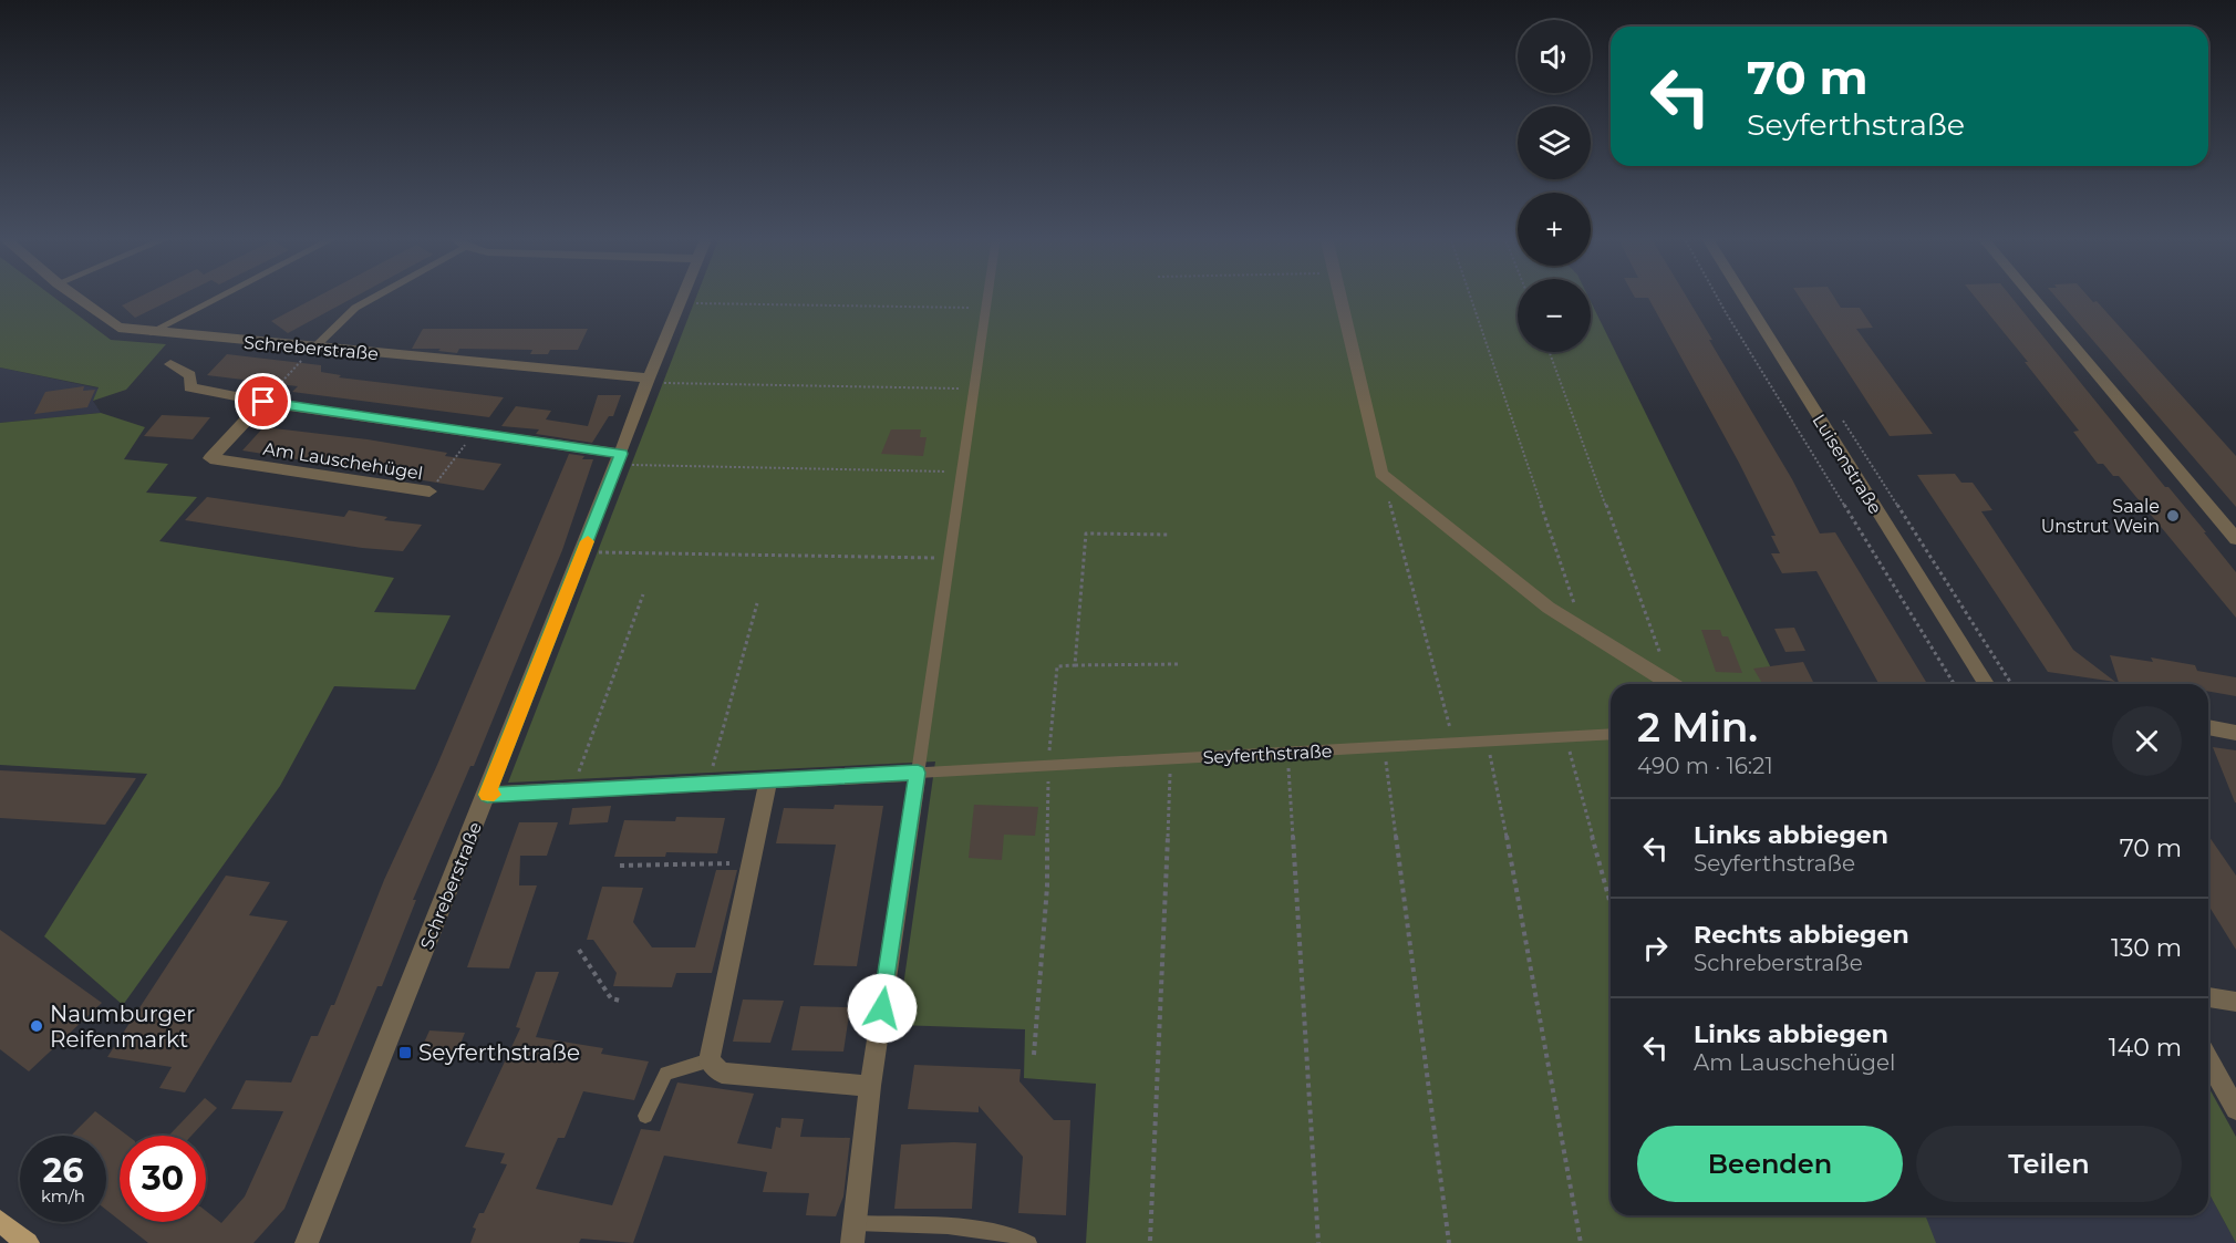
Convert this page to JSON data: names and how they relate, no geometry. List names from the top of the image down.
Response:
{
  "streets": {
    "street": [
      "Schreberstraße",
      "Am Lauschehügel",
      "Luisenstraße",
      "Seyferthstraße"
    ]
  },
  "crossings": [
    ["Schreberstraße", "Seyferthstraße"]
  ],
  "places": {
    "other": ["Saale Unstrut Wein", "Naumburger Reifenmarkt"],
    "transit": ["Seyferthstraße"]
  },
  "page": {
    "map_buttons": ["+", "−"],
    "turn": ["70 m", "Seyferthstraße"],
    "heading": ["2 Min.", "490 m · 16:21"],
    "list": [
      {
        "name": "Links abbiegen",
        "note": "Seyferthstraße",
        "value": "70 m"
      },
      {
        "name": "Rechts abbiegen",
        "note": "Schreberstraße",
        "value": "130 m"
      },
      {
        "name": "Links abbiegen",
        "note": "Am Lauschehügel",
        "value": "140 m"
      }
    ],
    "buttons": ["Beenden", "Teilen"],
    "speed": "26 km/h",
    "limit": "30"
  }
}
